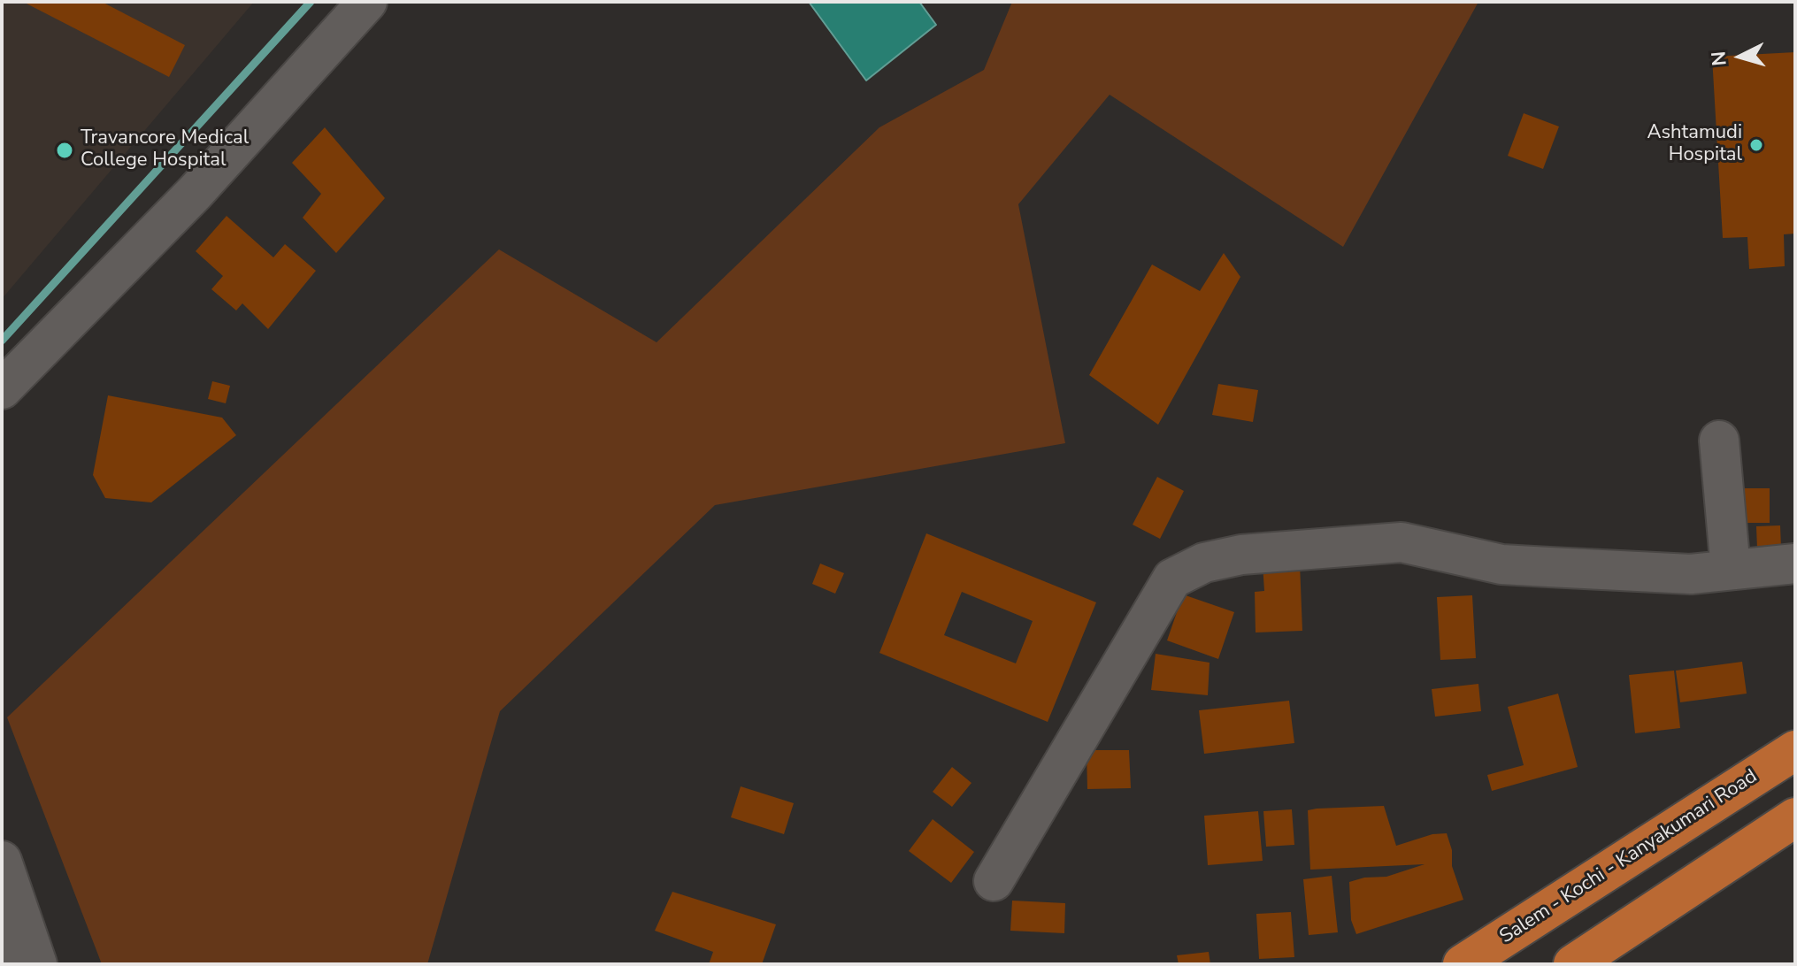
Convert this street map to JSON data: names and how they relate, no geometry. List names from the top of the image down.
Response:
{
  "streets": {
    "highway": ["Salem - Kochi - Kanyakumari Road"]
  },
  "places": ["Ashtamudi Hospital", "Travancore Medical College Hospital"],
  "north": "left"
}
